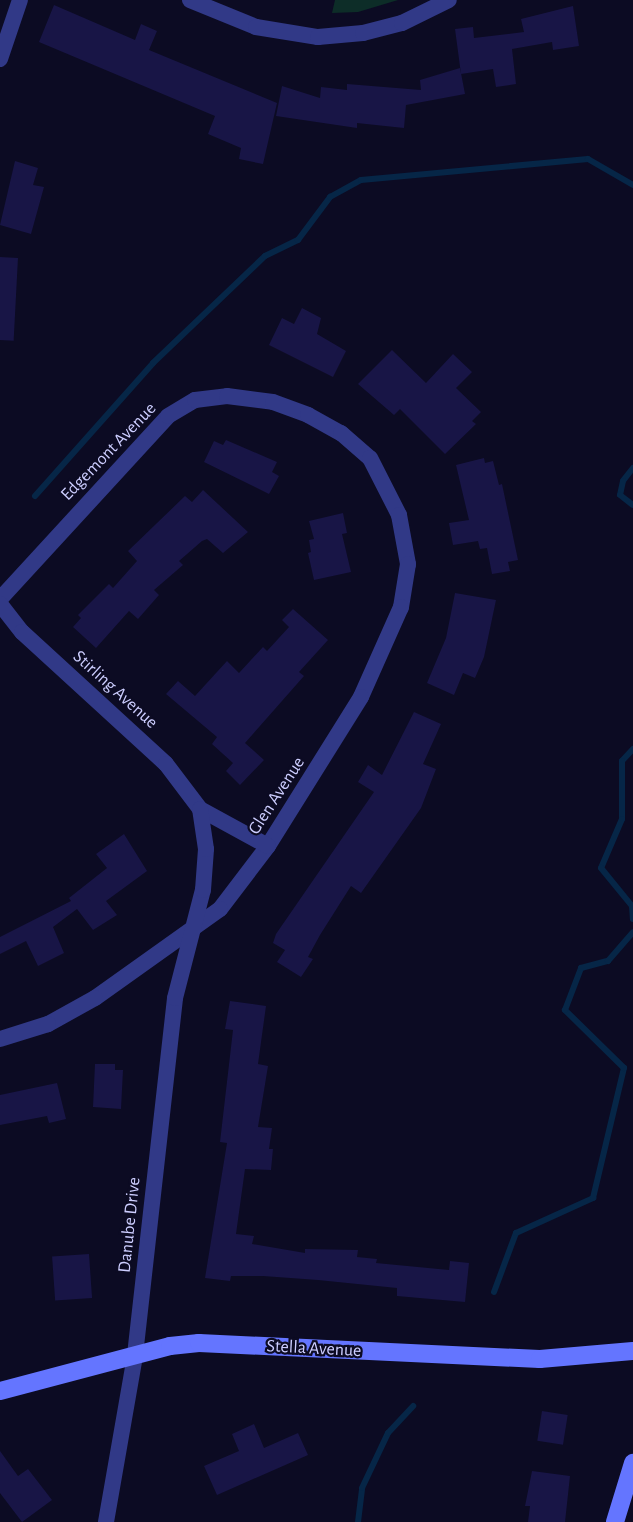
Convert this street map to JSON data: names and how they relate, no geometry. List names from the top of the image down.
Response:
{
  "streets": {
    "street": [
      "Edgemont Avenue",
      "Stirling Avenue",
      "Glen Avenue",
      "Danube Drive",
      "Stella Avenue"
    ]
  },
  "crossings": [
    ["Edgemont Avenue", "Glen Avenue"],
    ["Stirling Avenue", "Glen Avenue"],
    ["Stirling Avenue", "Danube Drive"],
    ["Glen Avenue", "Danube Drive"],
    ["Danube Drive", "Stella Avenue"]
  ]
}
